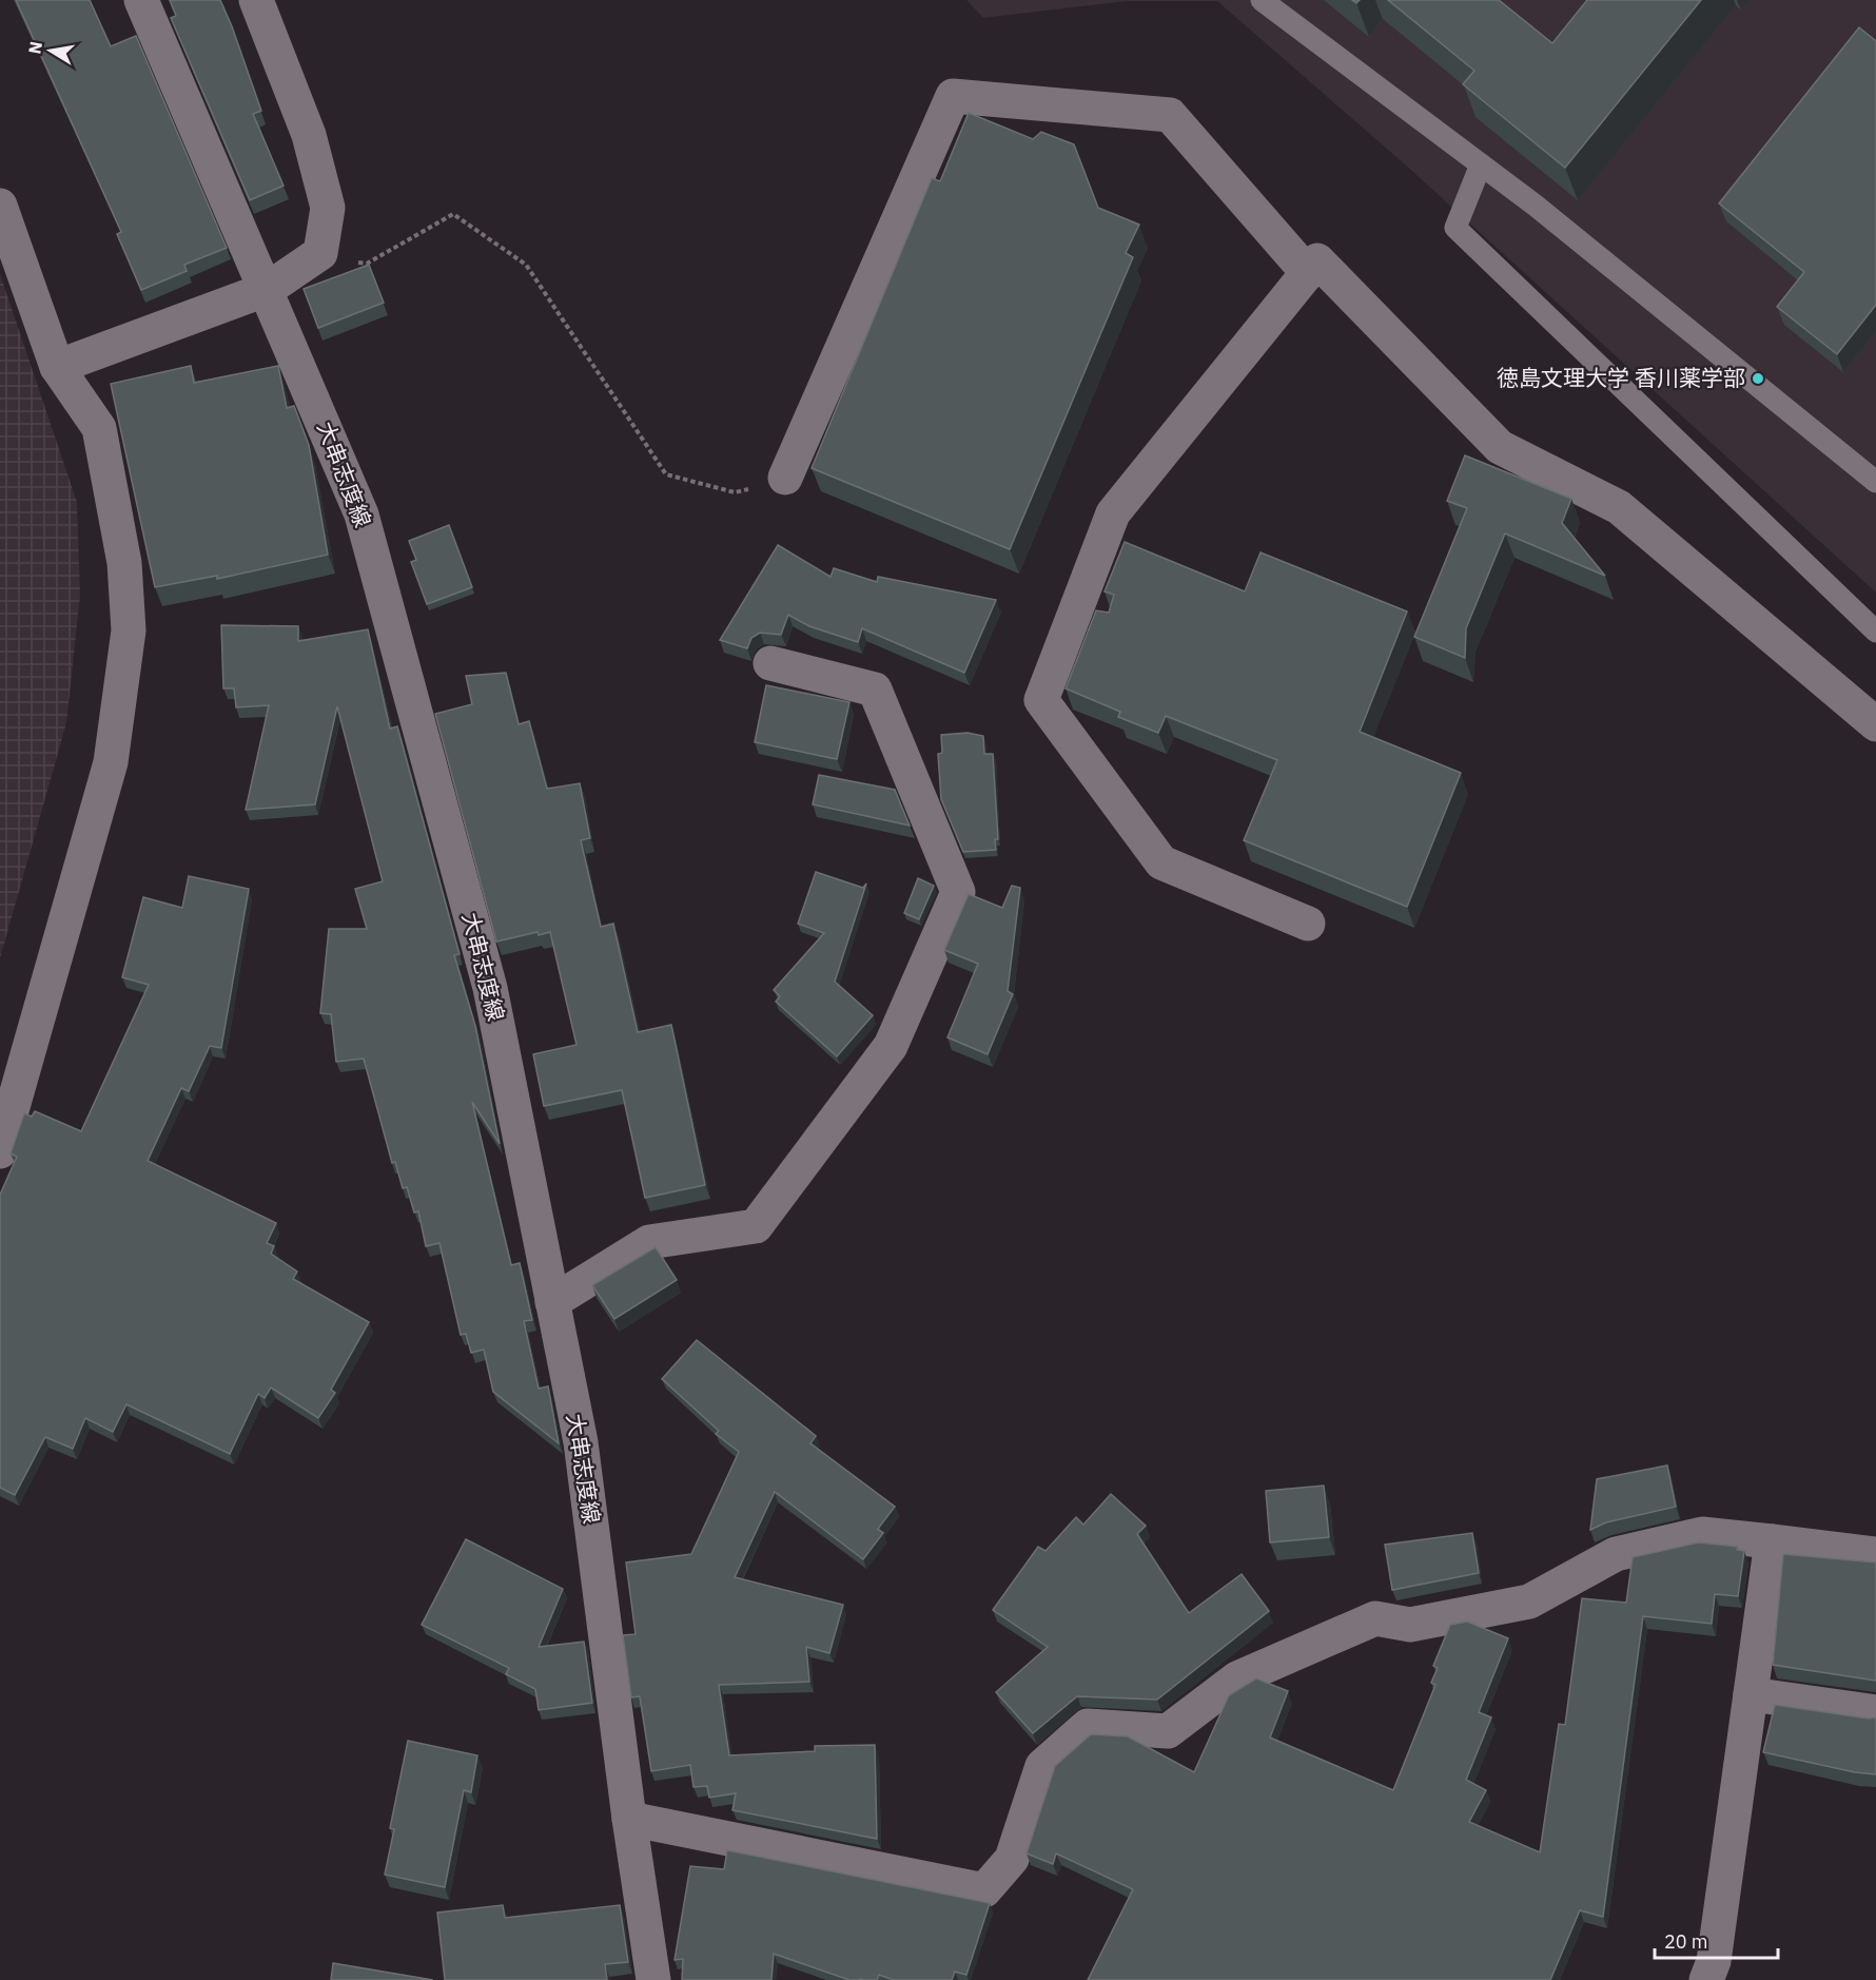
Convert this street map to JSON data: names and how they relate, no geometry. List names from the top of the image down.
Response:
{
  "streets": {
    "street": ["大串志度線"]
  },
  "places": ["徳島文理大学 香川薬学部"],
  "scale_bar": "20 m",
  "north": "left"
}
